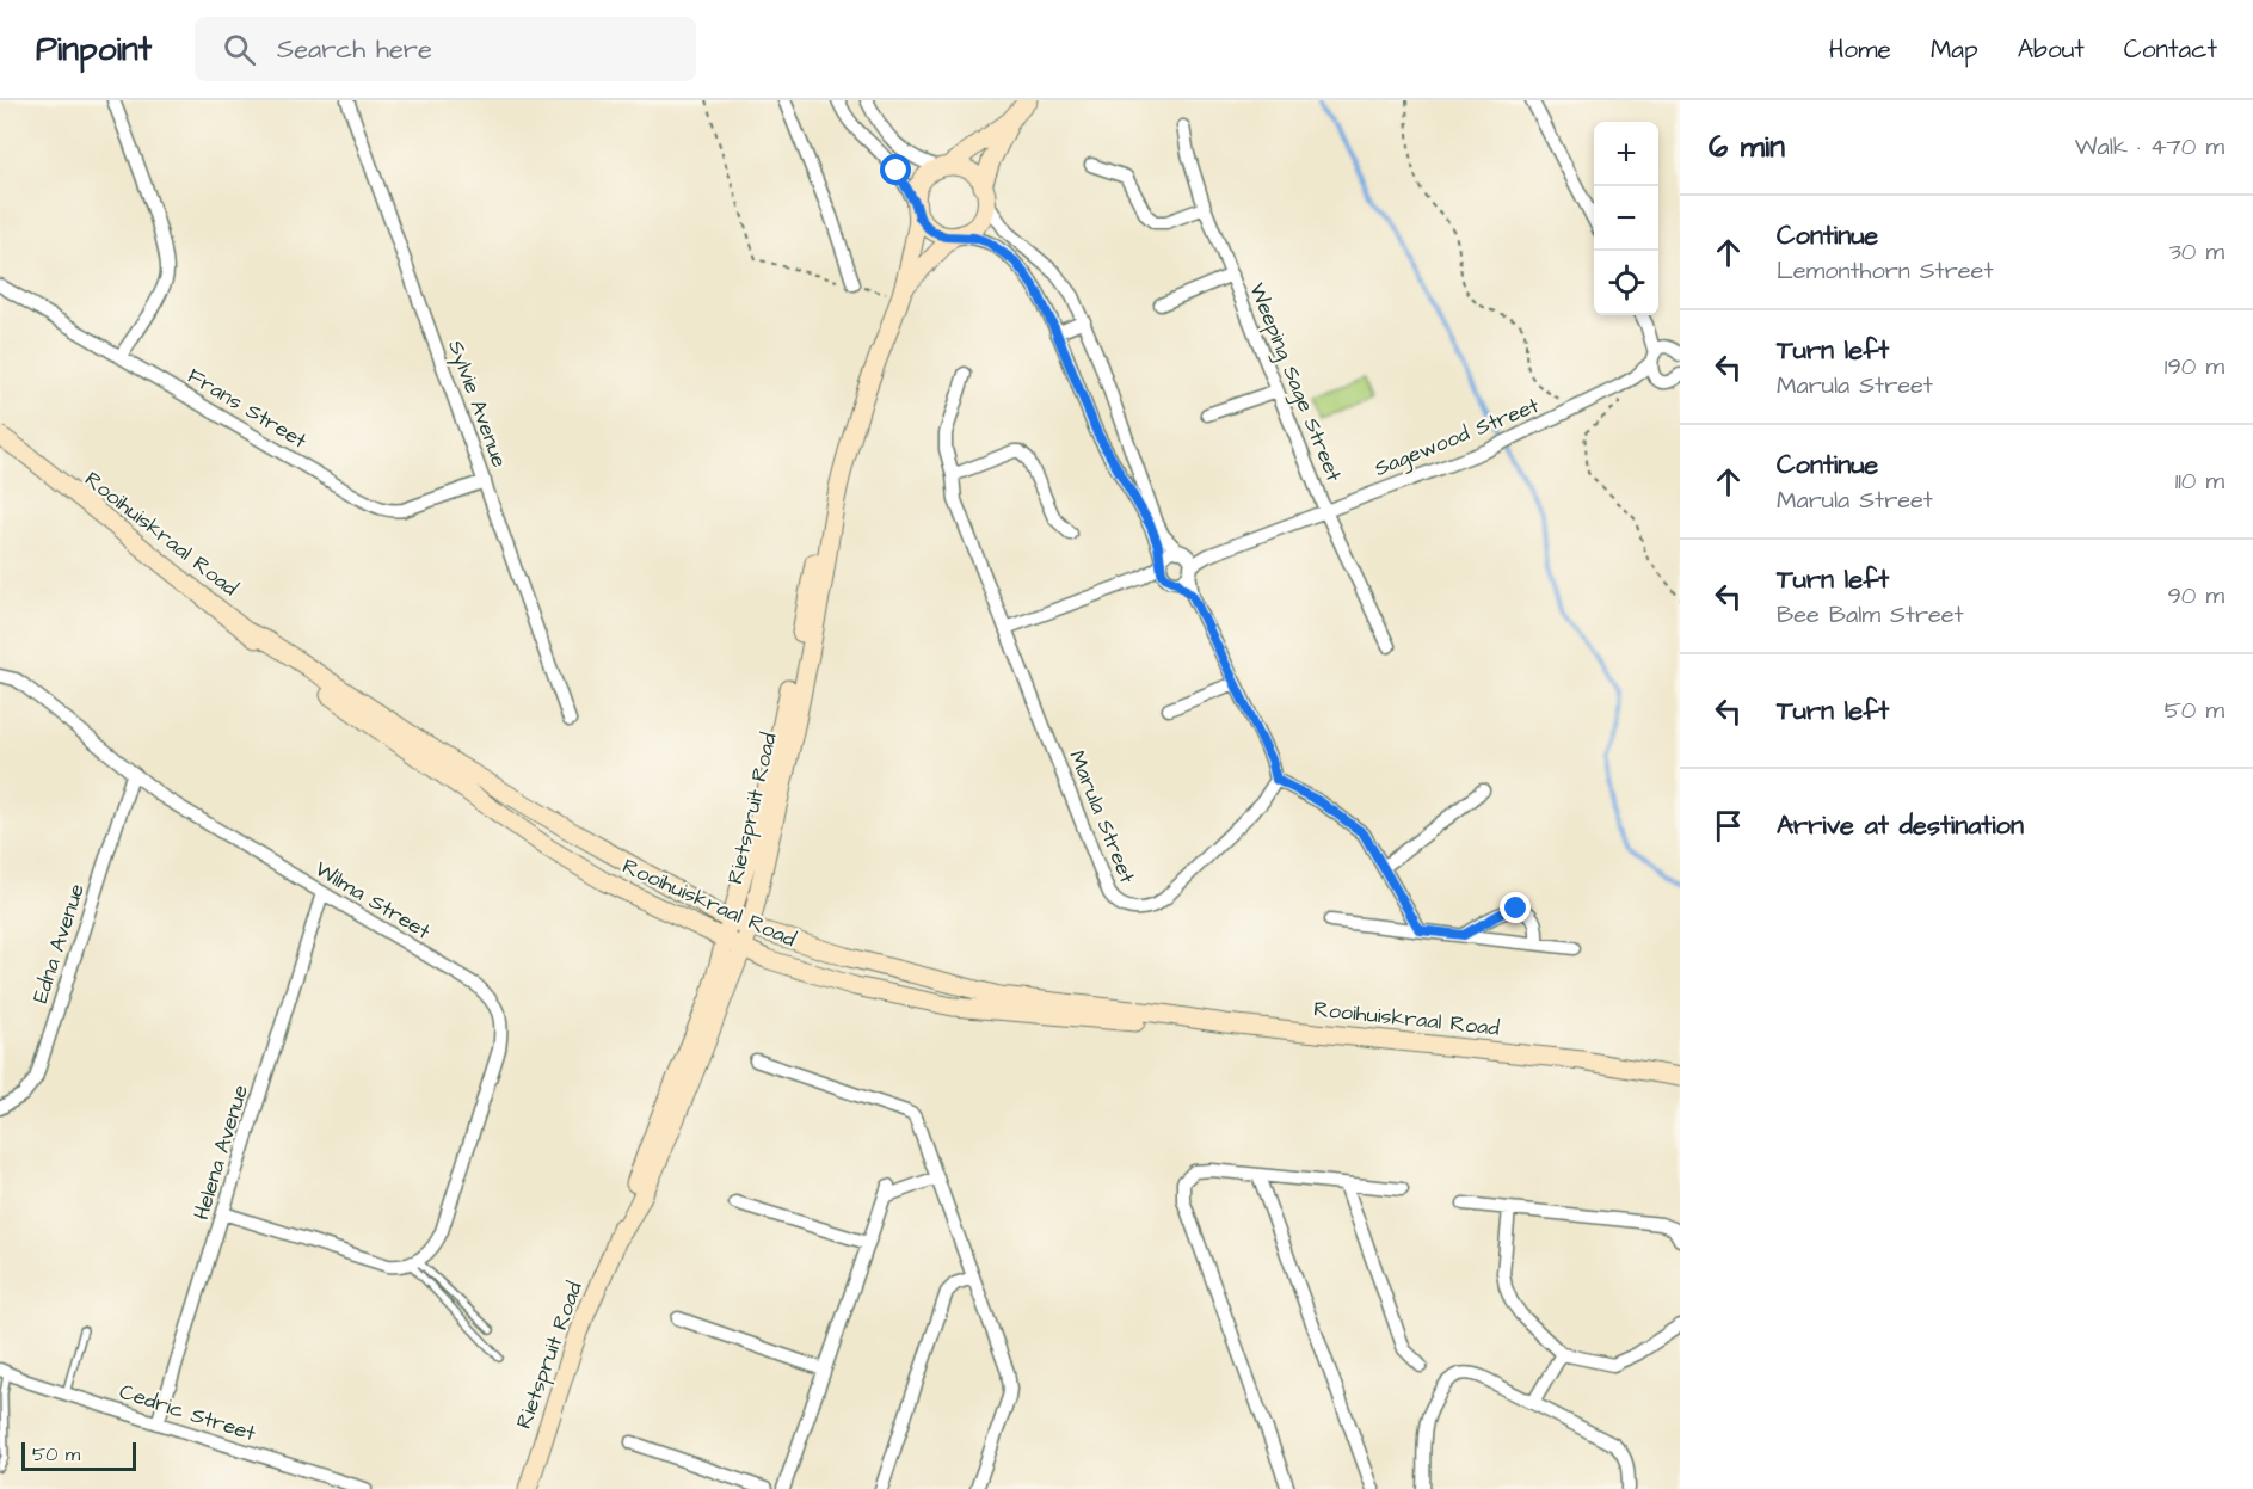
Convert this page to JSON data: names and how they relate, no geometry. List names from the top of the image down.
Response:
{
  "streets": {
    "main road": ["Rooihuiskraal Road", "Rietspruit Road"],
    "street": [
      "Weeping Sage Street",
      "Sylvie Avenue",
      "Frans Street",
      "Sagewood Street",
      "Marula Street",
      "Wilma Street",
      "Edna Avenue",
      "Helena Avenue",
      "Cedric Street"
    ]
  },
  "crossings": [
    ["Weeping Sage Street", "Sagewood Street"],
    ["Sylvie Avenue", "Frans Street"],
    ["Rooihuiskraal Road", "Rietspruit Road"],
    ["Wilma Street", "Edna Avenue"],
    ["Wilma Street", "Helena Avenue"],
    ["Helena Avenue", "Cedric Street"]
  ],
  "scale_bar": "50 m",
  "page": {
    "header": "Pinpoint",
    "search": "Search here",
    "nav": [
      "Home",
      "Map",
      "About",
      "Contact"
    ],
    "heading": ["6 min", "Walk · 470 m"],
    "map_buttons": ["+", "−"],
    "list": [
      ["Continue", "Lemonthorn Street", "30 m"],
      ["Turn left", "Marula Street", "190 m"],
      ["Continue", "Marula Street", "110 m"],
      ["Turn left", "Bee Balm Street", "90 m"],
      ["Turn left", "50 m"],
      "Arrive at destination"
    ],
    "scale": "50 m"
  }
}
